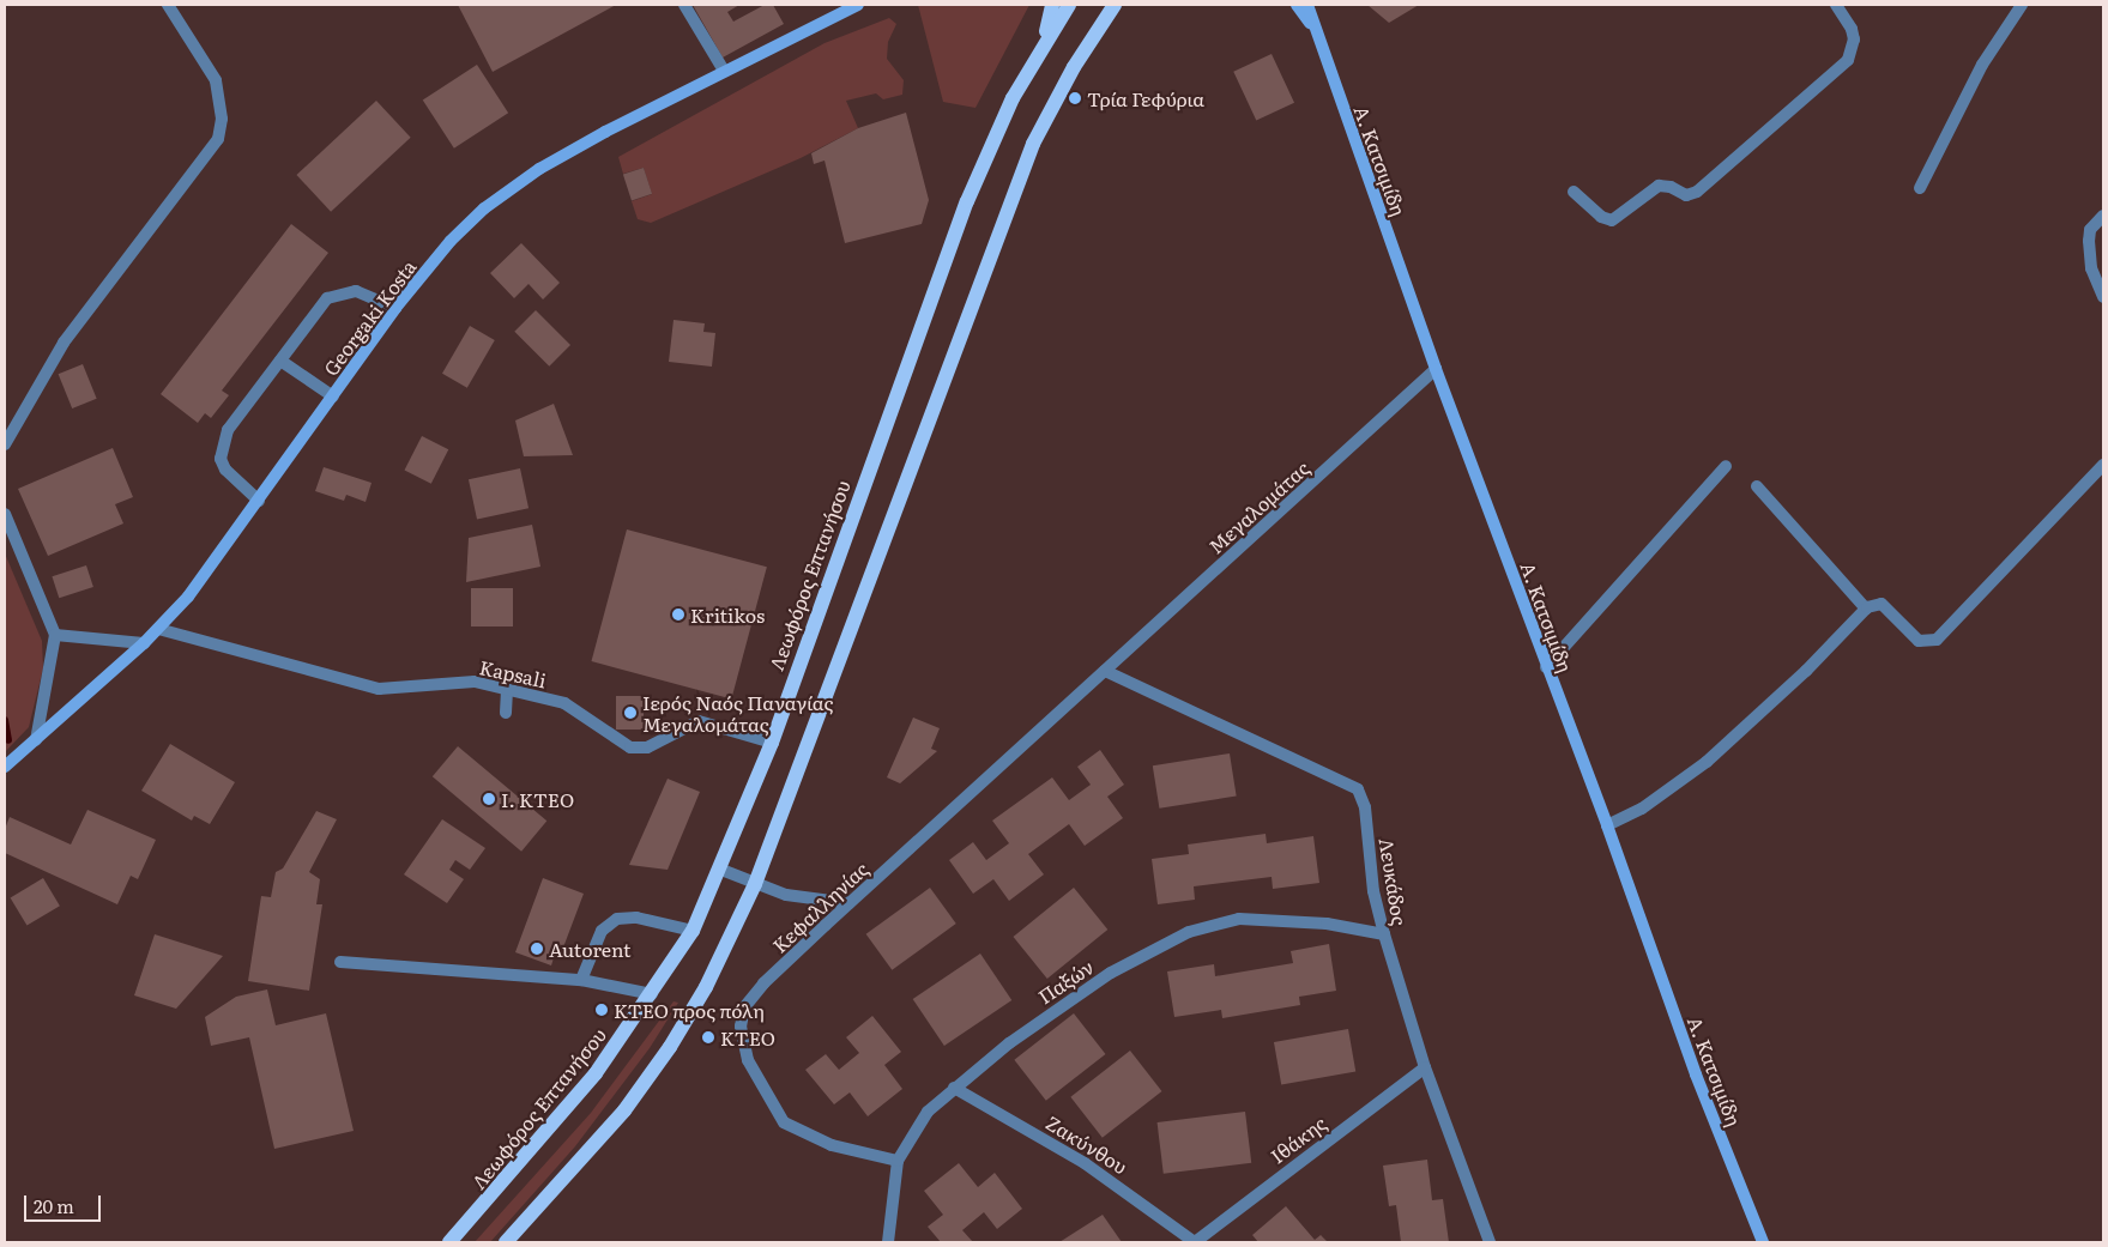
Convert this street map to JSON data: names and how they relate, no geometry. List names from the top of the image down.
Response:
{
  "streets": {
    "main road": ["Α. Κατσιμίδη", "Georgaki Kosta", "Λεωφόρος Επτανήσου"],
    "street": [
      "Μεγαλομάτας",
      "Kapsali",
      "Λευκάδος",
      "Κεφαλληνίας",
      "Παξών",
      "Ιθάκης",
      "Ζακύνθου"
    ]
  },
  "crossings": [
    ["Α. Κατσιμίδη", "Μεγαλομάτας"],
    ["Georgaki Kosta", "Kapsali"],
    ["Μεγαλομάτας", "Λευκάδος"],
    ["Μεγαλομάτας", "Κεφαλληνίας"],
    ["Λεωφόρος Επτανήσου", "Kapsali"],
    ["Λευκάδος", "Κεφαλληνίας"],
    ["Λευκάδος", "Παξών"],
    ["Λευκάδος", "Ιθάκης"],
    ["Κεφαλληνίας", "Παξών"],
    ["Παξών", "Ζακύνθου"],
    ["Ιθάκης", "Ζακύνθου"]
  ],
  "places": [
    "Τρία Γεφύρια",
    "Kritikos",
    "Ιερός Ναός Παναγίας Μεγαλομάτας",
    "Ι. ΚΤΕΟ",
    "Autorent",
    "ΚΤΕΟ προς πόλη",
    "ΚΤΕΟ"
  ],
  "scale_bar": "20 m"
}
